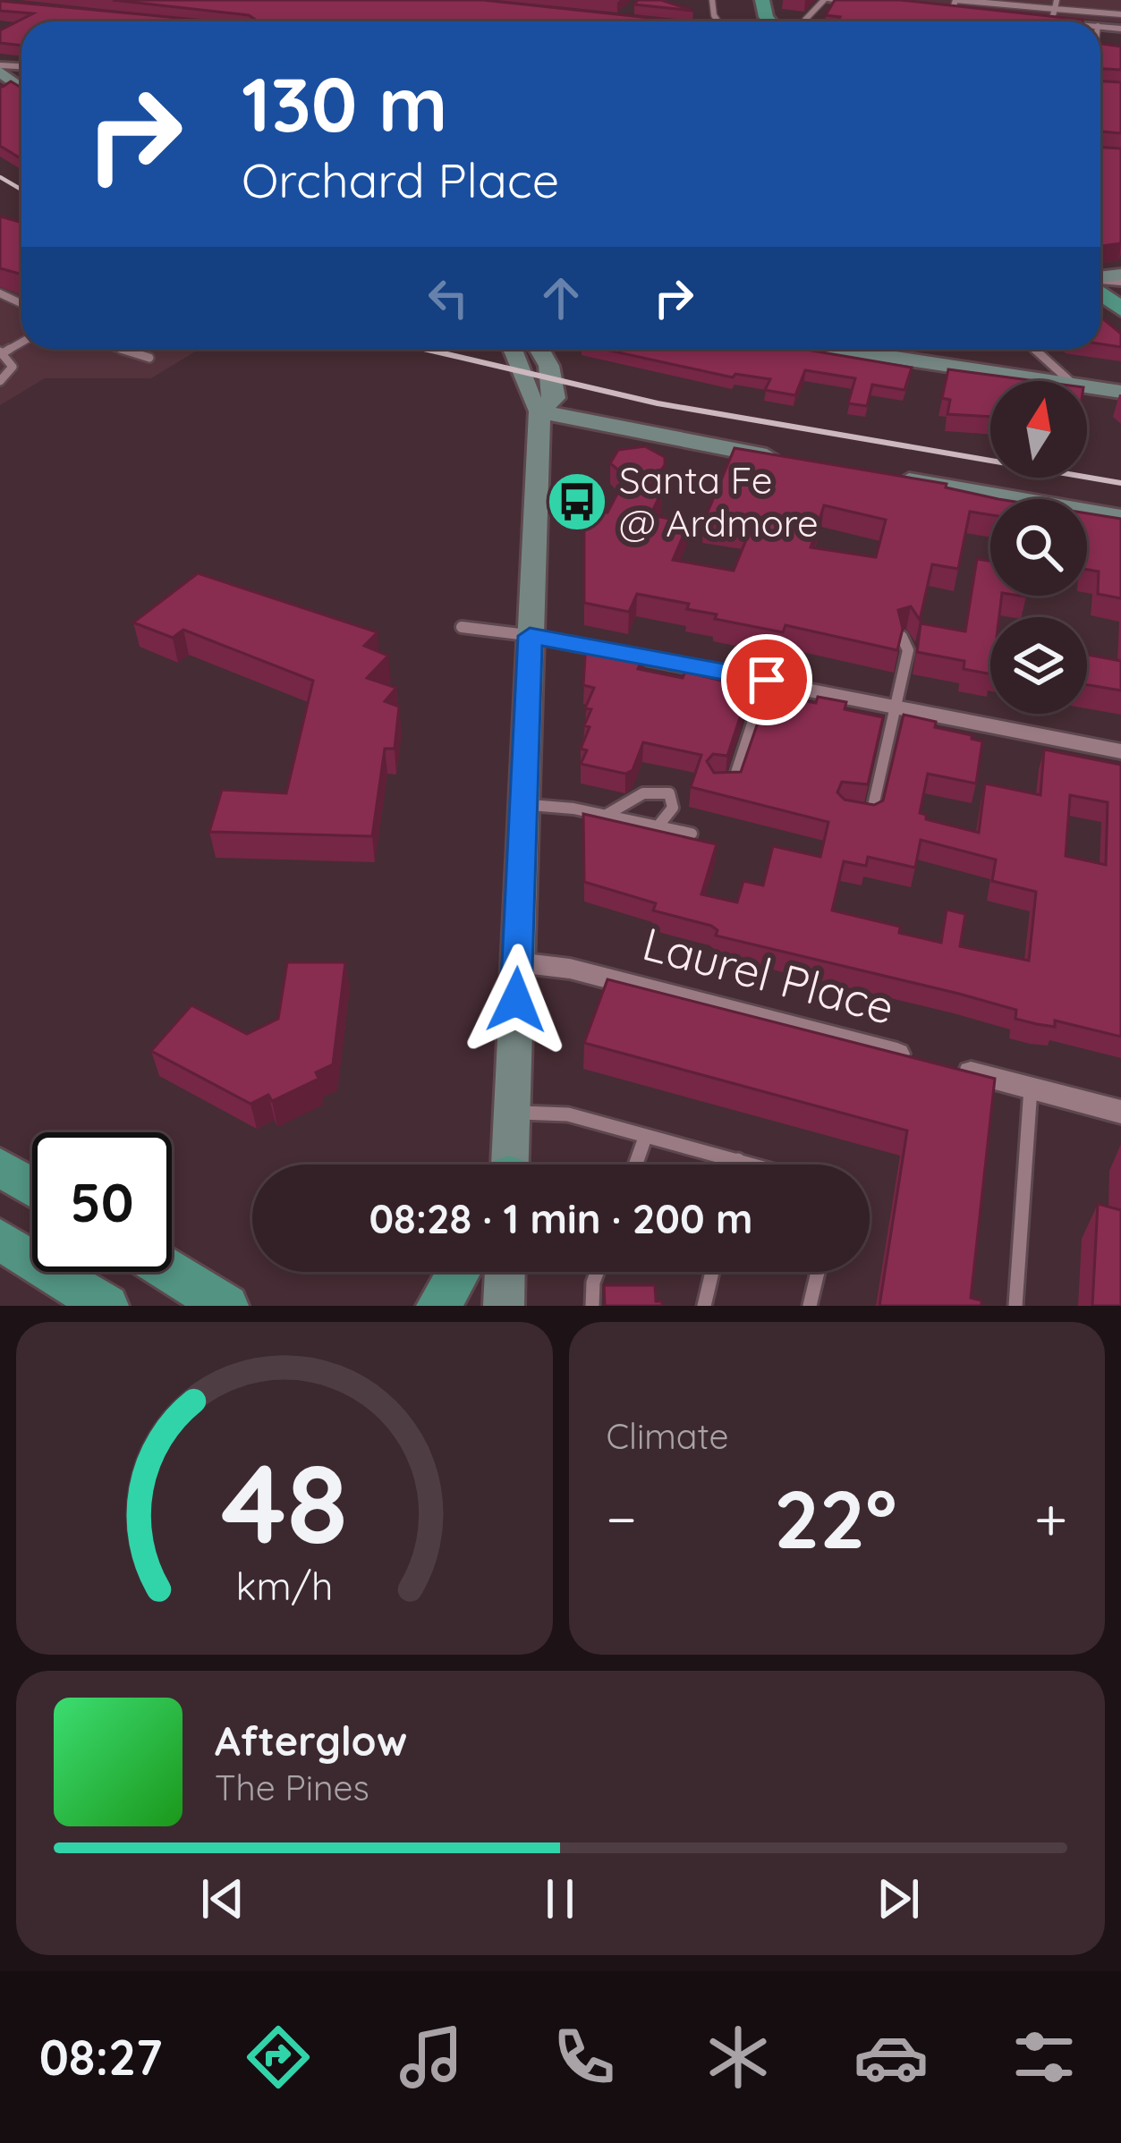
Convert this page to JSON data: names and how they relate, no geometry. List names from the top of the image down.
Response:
{
  "streets": {
    "street": ["Laurel Place"]
  },
  "places": {
    "bus stop": ["Santa Fe @ Ardmore"]
  },
  "north": "top",
  "page": {
    "turn": ["130 m", "Orchard Place"],
    "limit": "50",
    "trip": "08:28 · 1 min · 200 m",
    "tile": "Climate",
    "heat": ["−", "22°", "+"],
    "song": ["Afterglow", "The Pines"],
    "tabs": "08:27",
    "gauge": ["48", "km/h"]
  }
}
